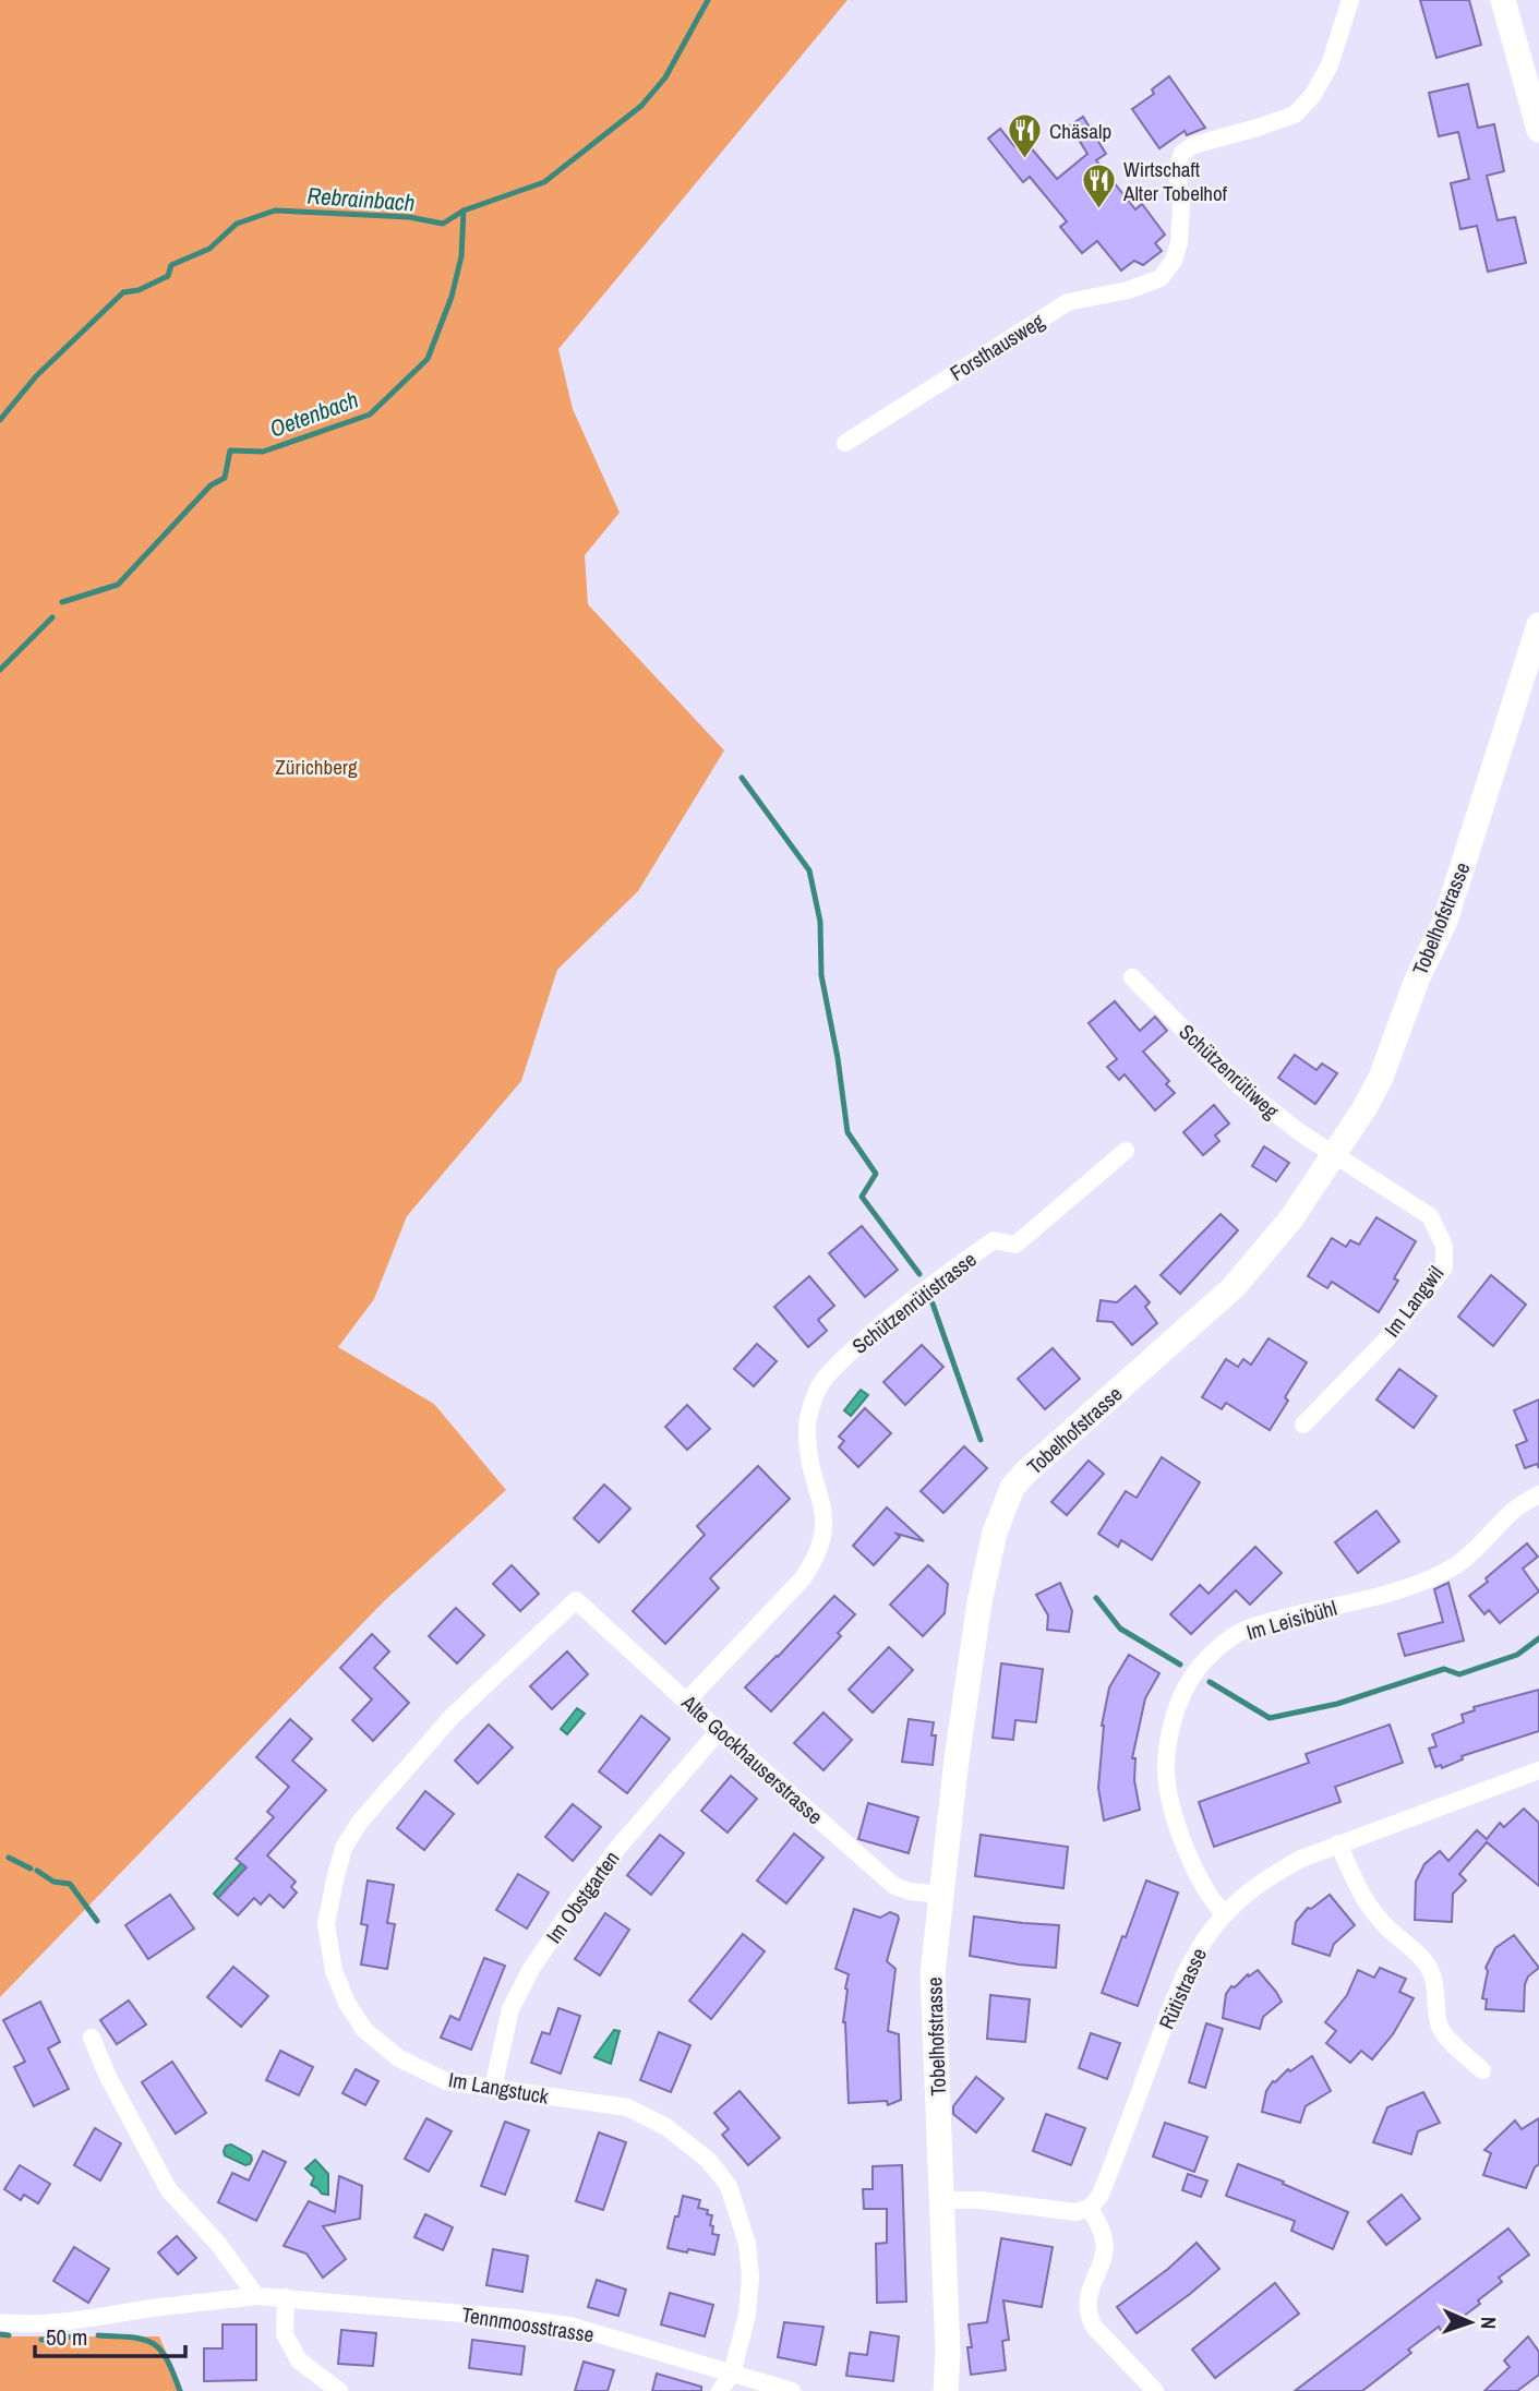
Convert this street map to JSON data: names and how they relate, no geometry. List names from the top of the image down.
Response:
{
  "streets": {
    "main road": ["Tobelhofstrasse"],
    "street": [
      "Forsthausweg",
      "Schützenrütiweg",
      "Im Langwil",
      "Schützenrütistrasse",
      "Im Leisibühl",
      "Alte Gockhauserstrasse",
      "Im Obstgarten",
      "Rütistrasse",
      "Im Langstuck",
      "Tennmoosstrasse"
    ]
  },
  "crossings": [
    ["Tobelhofstrasse", "Schützenrütiweg"],
    ["Tobelhofstrasse", "Im Langwil"],
    ["Tobelhofstrasse", "Alte Gockhauserstrasse"],
    ["Schützenrütiweg", "Im Langwil"],
    ["Schützenrütistrasse", "Alte Gockhauserstrasse"],
    ["Im Leisibühl", "Rütistrasse"],
    ["Alte Gockhauserstrasse", "Im Obstgarten"],
    ["Alte Gockhauserstrasse", "Im Langstuck"],
    ["Im Obstgarten", "Im Langstuck"],
    ["Im Langstuck", "Tennmoosstrasse"]
  ],
  "water": ["Rebrainbach", "Oetenbach"],
  "parks": ["Zürichberg"],
  "places": {
    "restaurant": ["Chäsalp", "Wirtschaft Alter Tobelhof"]
  },
  "scale_bar": "50 m",
  "north": "right"
}
